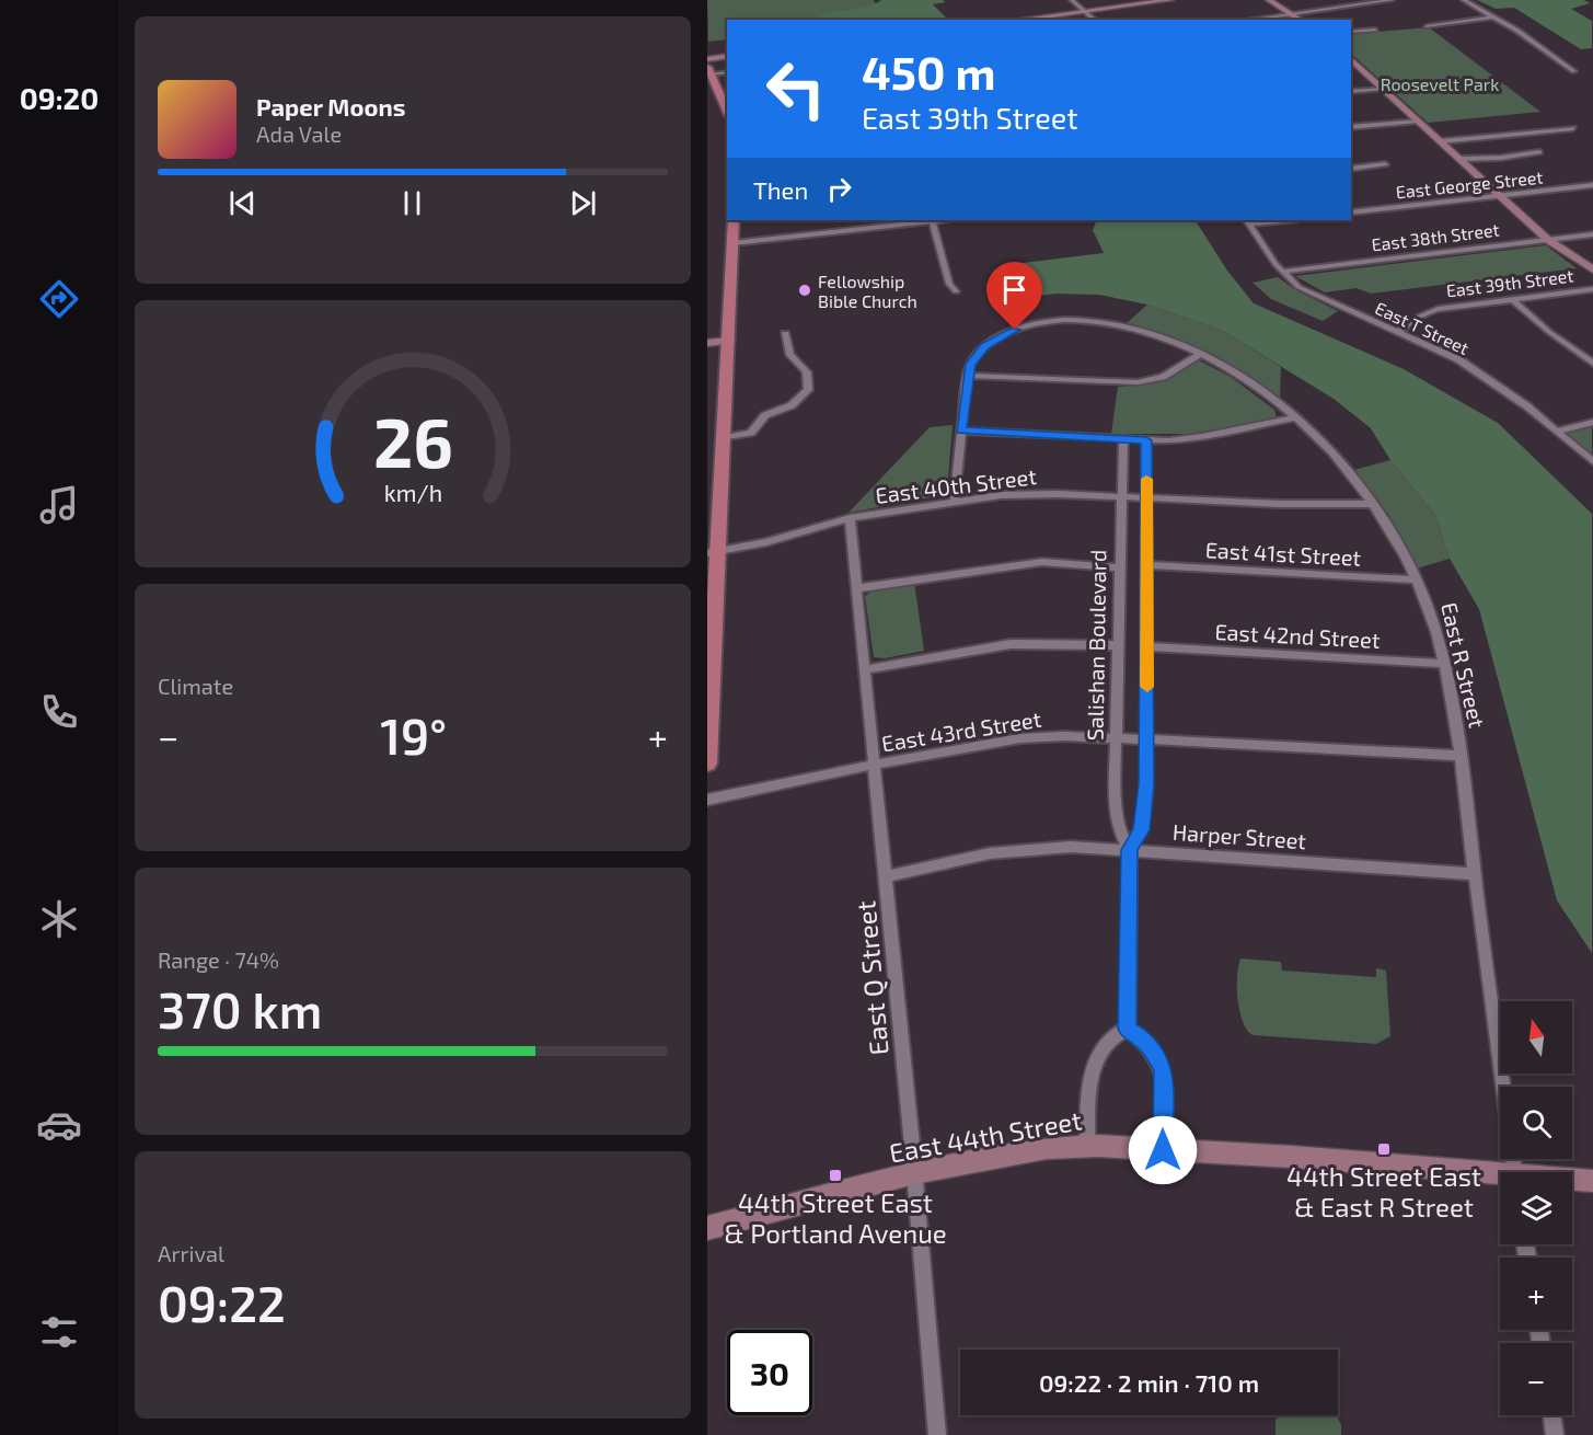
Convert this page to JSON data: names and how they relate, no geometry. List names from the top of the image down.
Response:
{
  "streets": {
    "street": [
      "East George Street",
      "East 38th Street",
      "East 39th Street",
      "East T Street",
      "East 40th Street",
      "East 41st Street",
      "East 42nd Street",
      "Salishan Boulevard",
      "East R Street",
      "East 43rd Street",
      "Harper Street",
      "East Q Street",
      "East 44th Street"
    ]
  },
  "crossings": [
    ["East 38th Street", "East T Street"],
    ["East 39th Street", "East T Street"],
    ["East 40th Street", "Salishan Boulevard"],
    ["East 40th Street", "East R Street"],
    ["East 40th Street", "East Q Street"],
    ["East 41st Street", "Salishan Boulevard"],
    ["East 41st Street", "East R Street"],
    ["East 42nd Street", "Salishan Boulevard"],
    ["East 42nd Street", "East R Street"],
    ["Salishan Boulevard", "East 43rd Street"],
    ["Salishan Boulevard", "Harper Street"],
    ["East R Street", "East 43rd Street"],
    ["East R Street", "Harper Street"],
    ["East 43rd Street", "East Q Street"],
    ["Harper Street", "East Q Street"],
    ["East Q Street", "East 44th Street"]
  ],
  "parks": ["Roosevelt Park"],
  "places": {
    "other": ["Fellowship Bible Church"],
    "transit": ["44th Street East & East R Street", "44th Street East & Portland Avenue"]
  },
  "north": "top",
  "page": {
    "tabs": "09:20",
    "turn": ["450 m", "East 39th Street"],
    "song": ["Paper Moons", "Ada Vale"],
    "then": "Then",
    "tile": [
      "Climate",
      ["Range · 74%", "370 km"],
      ["Arrival", "09:22"]
    ],
    "heat": ["−", "19°", "+"],
    "map_buttons": ["+", "−"],
    "limit": "30",
    "trip": "09:22 · 2 min · 710 m",
    "gauge": ["26", "km/h"]
  }
}
